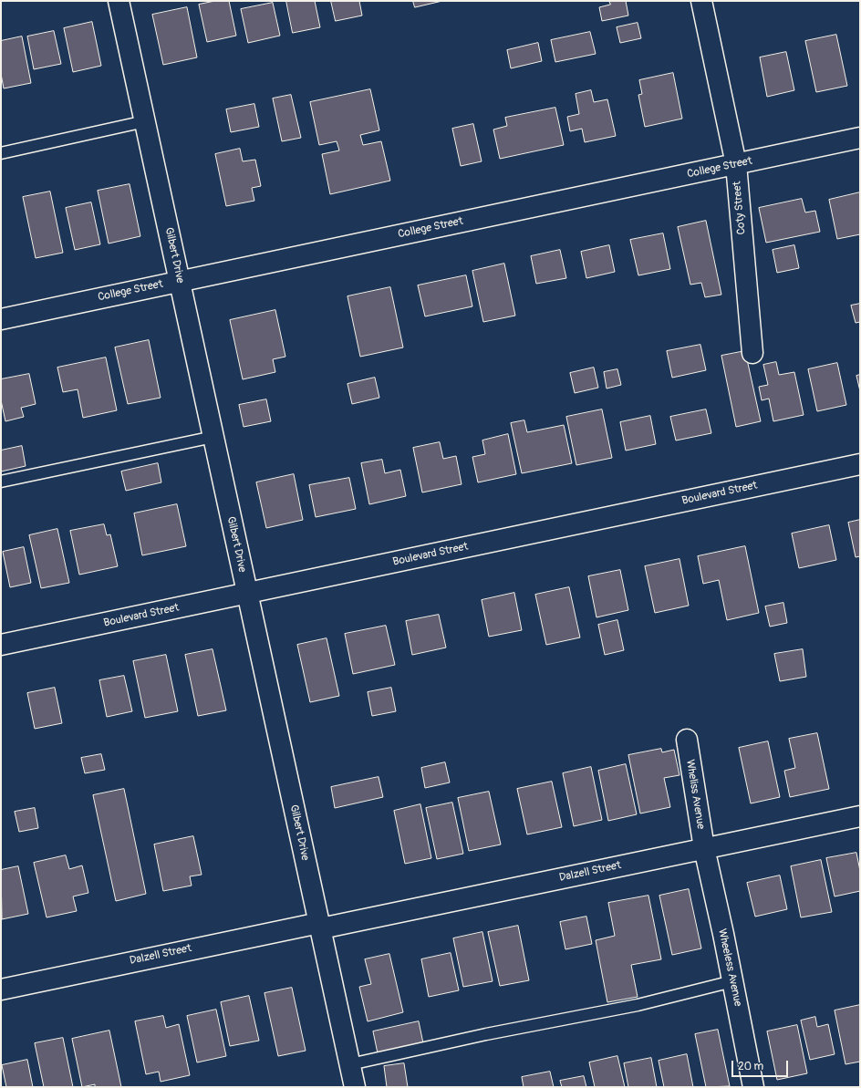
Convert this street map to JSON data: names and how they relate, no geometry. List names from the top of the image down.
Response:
{
  "streets": {
    "street": [
      "College Street",
      "Coty Street",
      "Gilbert Drive",
      "Boulevard Street",
      "Wheliss Avenue",
      "Dalzell Street",
      "Wheeless Avenue"
    ]
  },
  "crossings": [
    ["College Street", "Coty Street"],
    ["College Street", "Gilbert Drive"],
    ["Gilbert Drive", "Boulevard Street"],
    ["Gilbert Drive", "Dalzell Street"],
    ["Wheliss Avenue", "Dalzell Street"],
    ["Wheliss Avenue", "Wheeless Avenue"],
    ["Dalzell Street", "Wheeless Avenue"]
  ],
  "scale_bar": "20 m"
}
